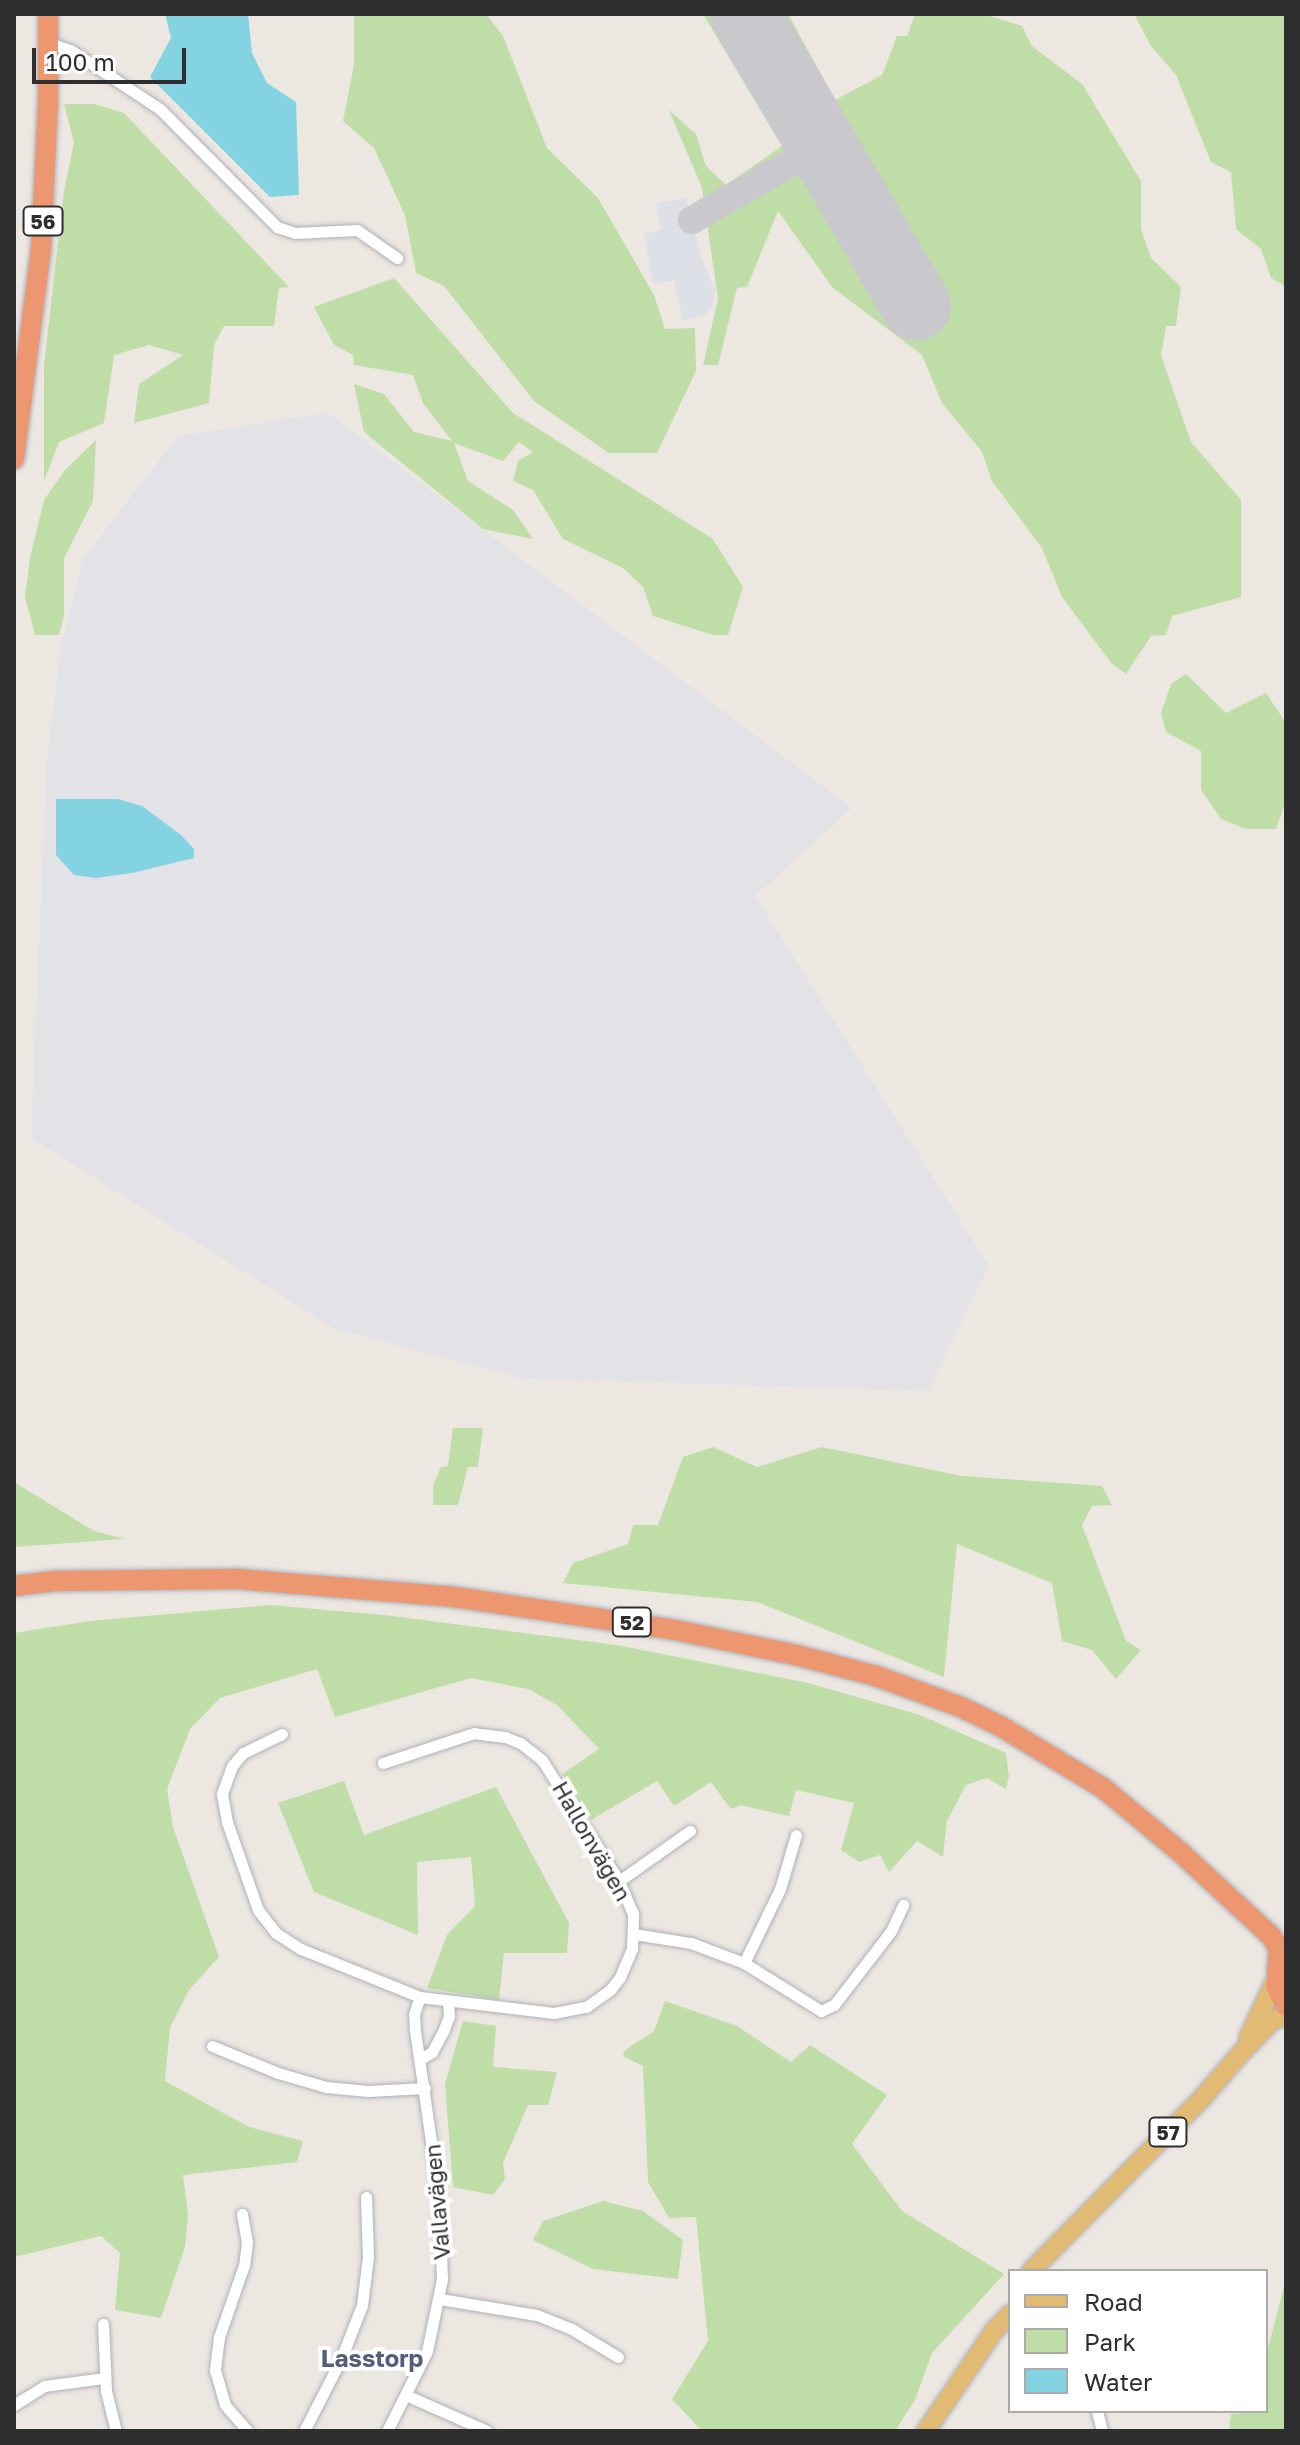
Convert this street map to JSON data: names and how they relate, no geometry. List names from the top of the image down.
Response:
{
  "streets": {
    "highway": ["56", "52"],
    "main road": ["57"],
    "street": ["Hallonvägen", "Vallavägen"]
  },
  "crossings": [
    ["52", "57"]
  ],
  "districts": ["Lasstorp"],
  "legend": ["Road", "Park", "Water"],
  "scale_bar": "100 m"
}
